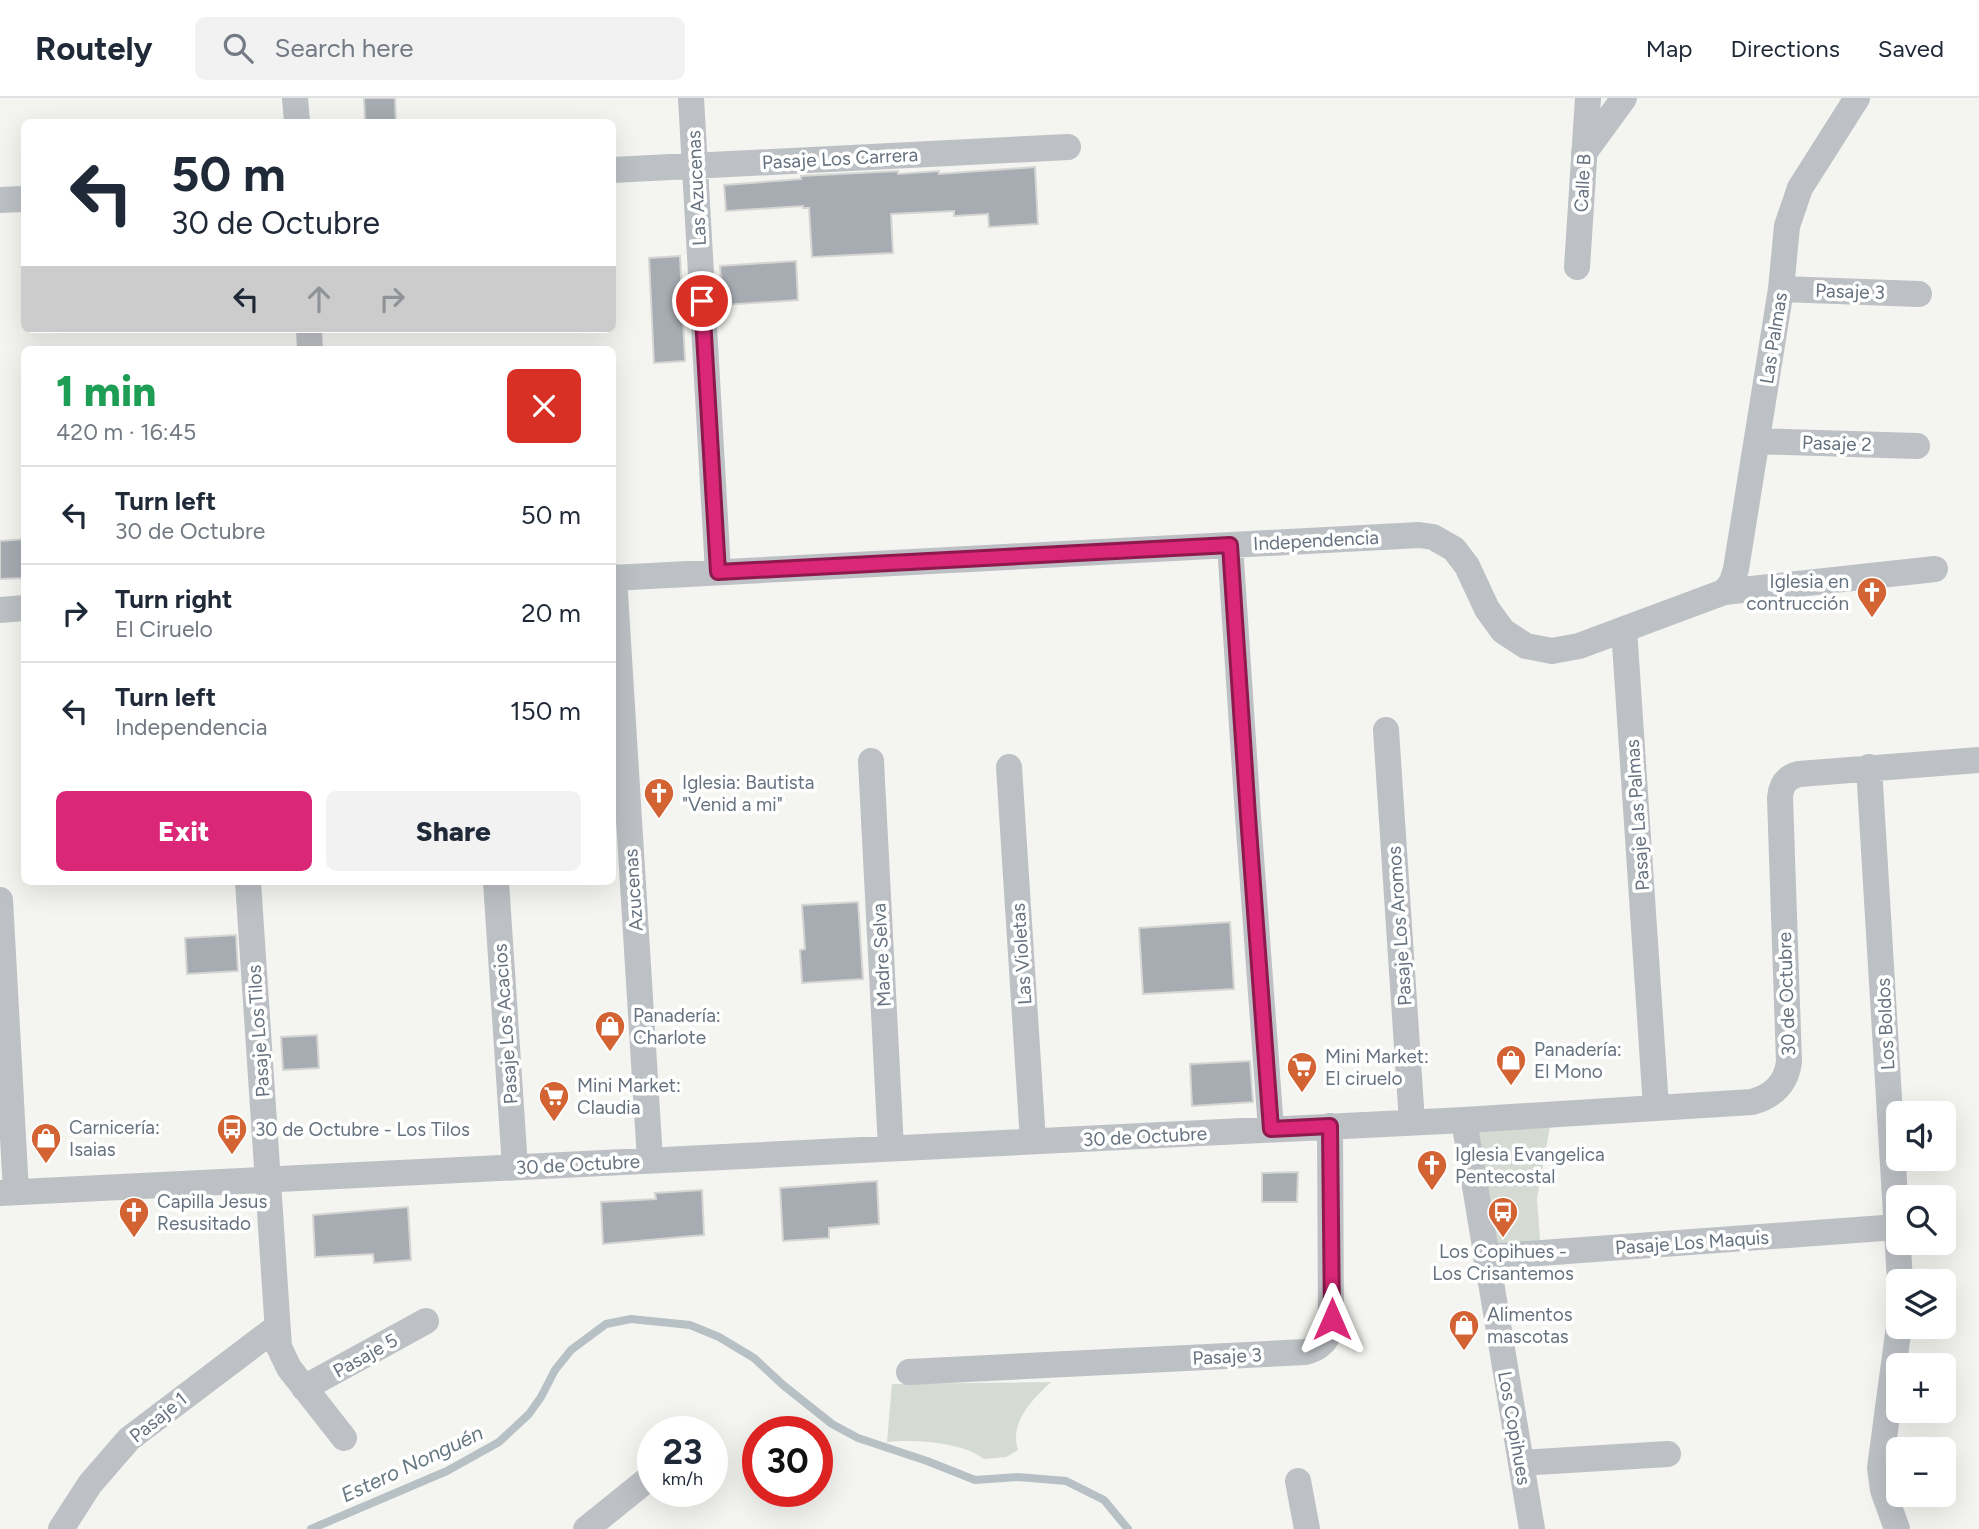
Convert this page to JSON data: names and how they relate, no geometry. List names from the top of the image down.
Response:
{
  "streets": {
    "street": [
      "Pasaje Los Carrera",
      "Calle B",
      "Las Azucenas",
      "Pasaje 3",
      "Las Palmas",
      "Pasaje 2",
      "Independencia",
      "Pasaje Las Palmas",
      "Azucenas",
      "Pasaje Los Aromos",
      "Las Violetas",
      "Madre Selva",
      "30 de Octubre",
      "Pasaje Los Acacios",
      "Los Boldos",
      "Pasaje Los Tilos",
      "Pasaje Los Maquis",
      "Pasaje 5",
      "Pasaje 1",
      "Los Copihues"
    ]
  },
  "crossings": [
    ["Pasaje Los Carrera", "Las Azucenas"],
    ["Las Azucenas", "Independencia"],
    ["Pasaje 3", "Las Palmas"],
    ["Pasaje 3", "30 de Octubre"],
    ["Las Palmas", "Pasaje 2"],
    ["Independencia", "Pasaje Las Palmas"],
    ["Pasaje Las Palmas", "30 de Octubre"],
    ["Azucenas", "30 de Octubre"],
    ["Pasaje Los Aromos", "30 de Octubre"],
    ["Las Violetas", "30 de Octubre"],
    ["Madre Selva", "30 de Octubre"],
    ["30 de Octubre", "Pasaje Los Acacios"],
    ["30 de Octubre", "Los Boldos"],
    ["30 de Octubre", "Pasaje Los Tilos"],
    ["30 de Octubre", "Los Copihues"],
    ["Pasaje Los Maquis", "Los Copihues"]
  ],
  "water": ["Estero Nonguén"],
  "places": {
    "church": [
      "Iglesia en contrucción",
      "Iglesia: Bautista \"Venid a mi\"",
      "Iglesia Evangelica Pentecostal",
      "Capilla Jesus Resusitado"
    ],
    "shop": [
      "Panadería: Charlote",
      "Panadería: El Mono",
      "Carnicería: Isaias",
      "Alimentos mascotas"
    ],
    "supermarket": ["Mini Market: El ciruelo", "Mini Market: Claudia"],
    "bus stop": ["30 de Octubre - Los Tilos", "Los Copihues - Los Crisantemos"]
  },
  "page": {
    "header": "Routely",
    "search": "Search here",
    "nav": ["Map", "Directions", "Saved"],
    "turn": ["50 m", "30 de Octubre"],
    "heading": ["1 min", "420 m · 16:45"],
    "list": [
      {
        "name": "Turn left",
        "note": "30 de Octubre",
        "value": "50 m"
      },
      {
        "name": "Turn right",
        "note": "El Ciruelo",
        "value": "20 m"
      },
      {
        "name": "Turn left",
        "note": "Independencia",
        "value": "150 m"
      }
    ],
    "buttons": ["Exit", "Share"],
    "map_buttons": ["+", "−"],
    "speed": "23 km/h",
    "limit": "30"
  }
}
